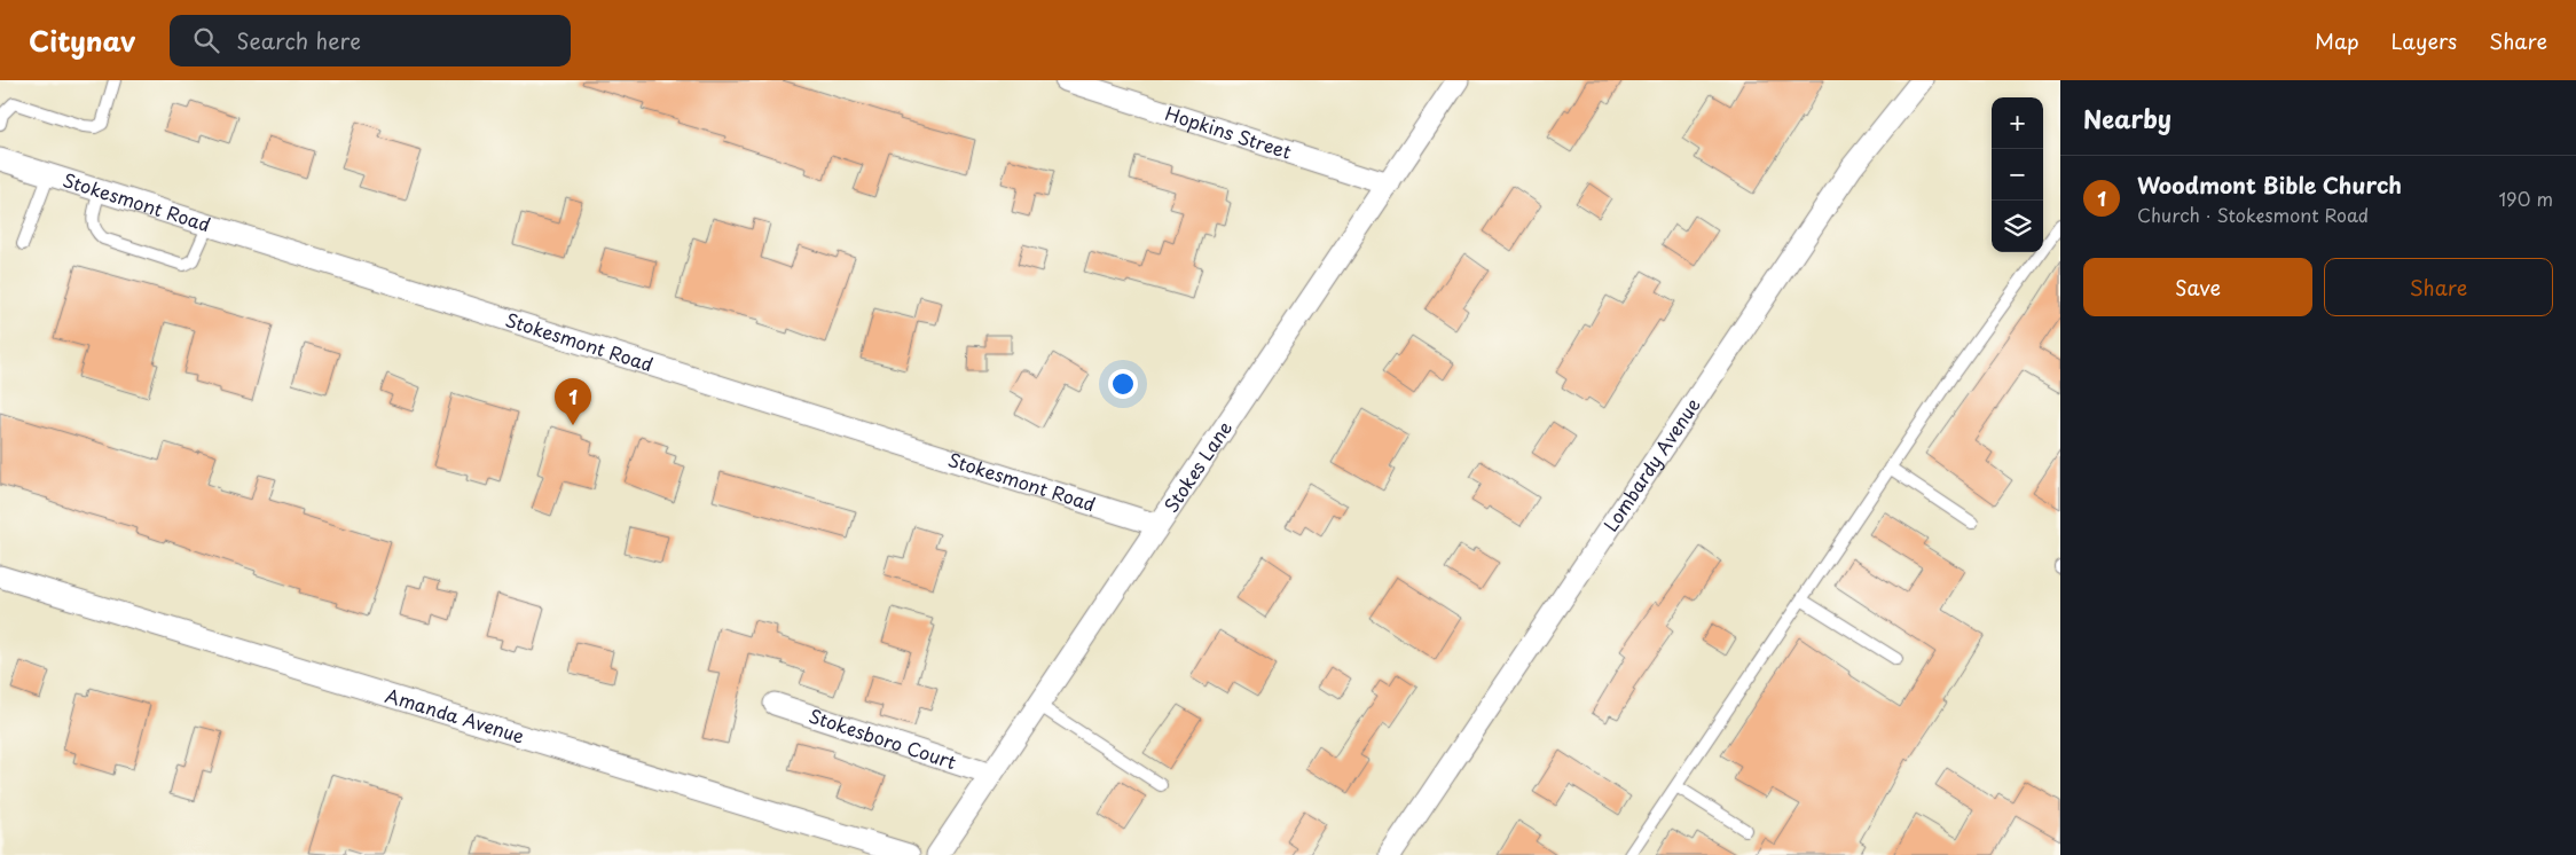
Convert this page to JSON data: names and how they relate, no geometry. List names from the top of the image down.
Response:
{
  "streets": {
    "street": [
      "Hopkins Street",
      "Stokesmont Road",
      "Lombardy Avenue",
      "Stokes Lane",
      "Amanda Avenue",
      "Stokesboro Court"
    ]
  },
  "crossings": [
    ["Hopkins Street", "Stokes Lane"],
    ["Stokesmont Road", "Stokes Lane"],
    ["Stokes Lane", "Stokesboro Court"]
  ],
  "page": {
    "header": "Citynav",
    "search": "Search here",
    "nav": ["Map", "Layers", "Share"],
    "heading": "Nearby",
    "map_buttons": ["+", "−"],
    "list": [
      {
        "mark": "1",
        "name": "Woodmont Bible Church",
        "note": "Church · Stokesmont Road",
        "value": "190 m"
      }
    ],
    "buttons": ["Save", "Share"],
    "pins": "1"
  }
}
